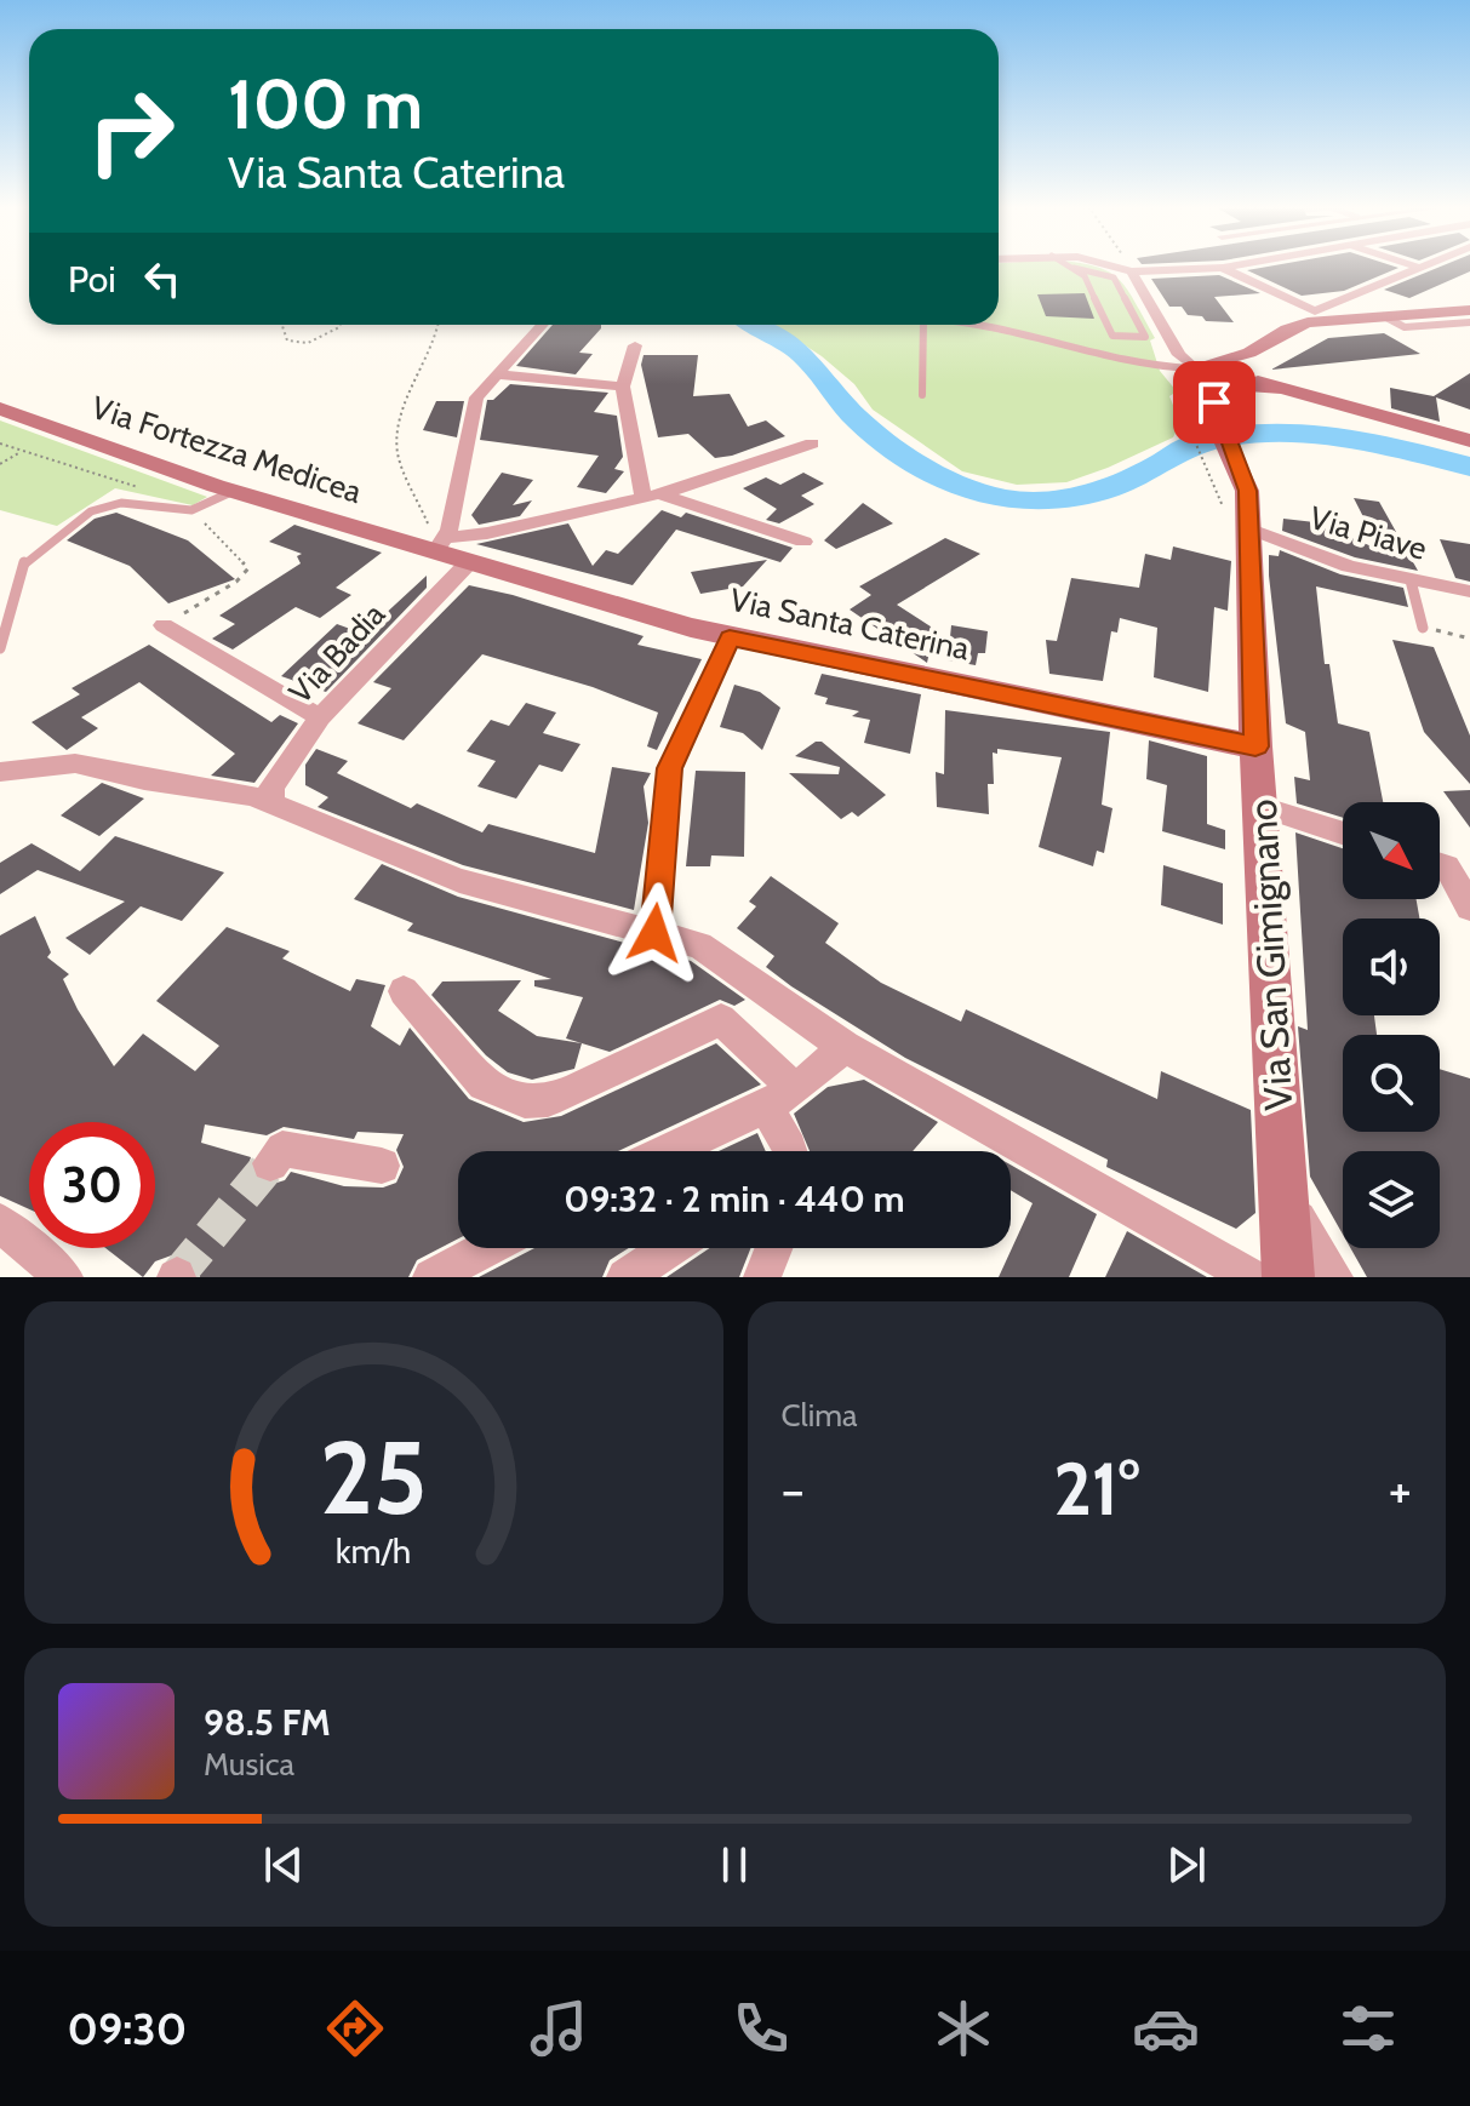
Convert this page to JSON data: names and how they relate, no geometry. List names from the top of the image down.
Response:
{
  "streets": {
    "main road": ["Via Fortezza Medicea", "Via Santa Caterina", "Via San Gimignano"],
    "street": ["Via Piave", "Via Badia"]
  },
  "crossings": [
    ["Via Fortezza Medicea", "Via Santa Caterina"],
    ["Via Piave", "Via San Gimignano"],
    ["Via Santa Caterina", "Via Badia"],
    ["Via Santa Caterina", "Via San Gimignano"]
  ],
  "north": "bottom right",
  "page": {
    "turn": ["100 m", "Via Santa Caterina"],
    "then": "Poi",
    "limit": "30",
    "trip": "09:32 · 2 min · 440 m",
    "tile": "Clima",
    "heat": ["−", "21°", "+"],
    "song": ["98.5 FM", "Musica"],
    "tabs": "09:30",
    "gauge": ["25", "km/h"]
  }
}
